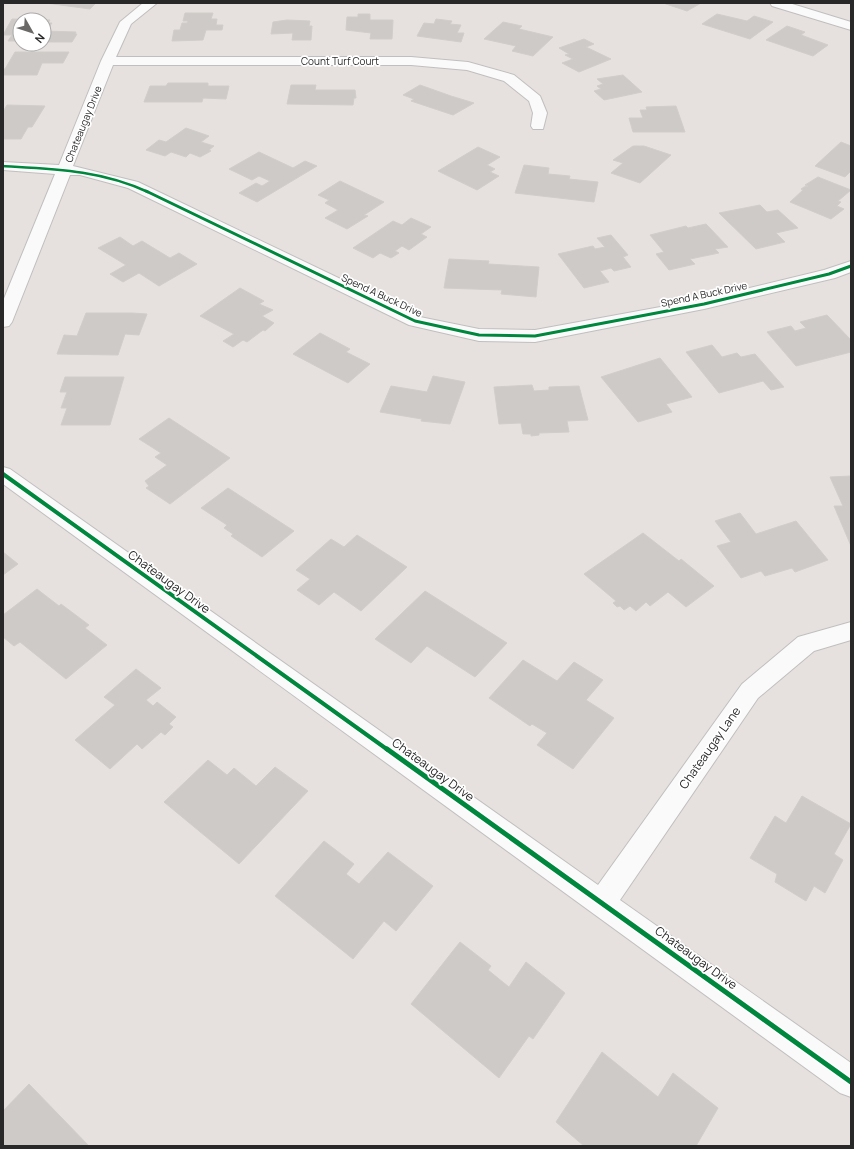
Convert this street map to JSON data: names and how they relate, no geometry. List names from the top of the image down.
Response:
{
  "streets": {
    "street": [
      "Count Turf Court",
      "Chateaugay Drive",
      "Spend A Buck Drive",
      "Chateaugay Lane"
    ]
  },
  "crossings": [
    ["Count Turf Court", "Chateaugay Drive"],
    ["Chateaugay Drive", "Spend A Buck Drive"],
    ["Chateaugay Drive", "Chateaugay Lane"]
  ],
  "north": "bottom right"
}
